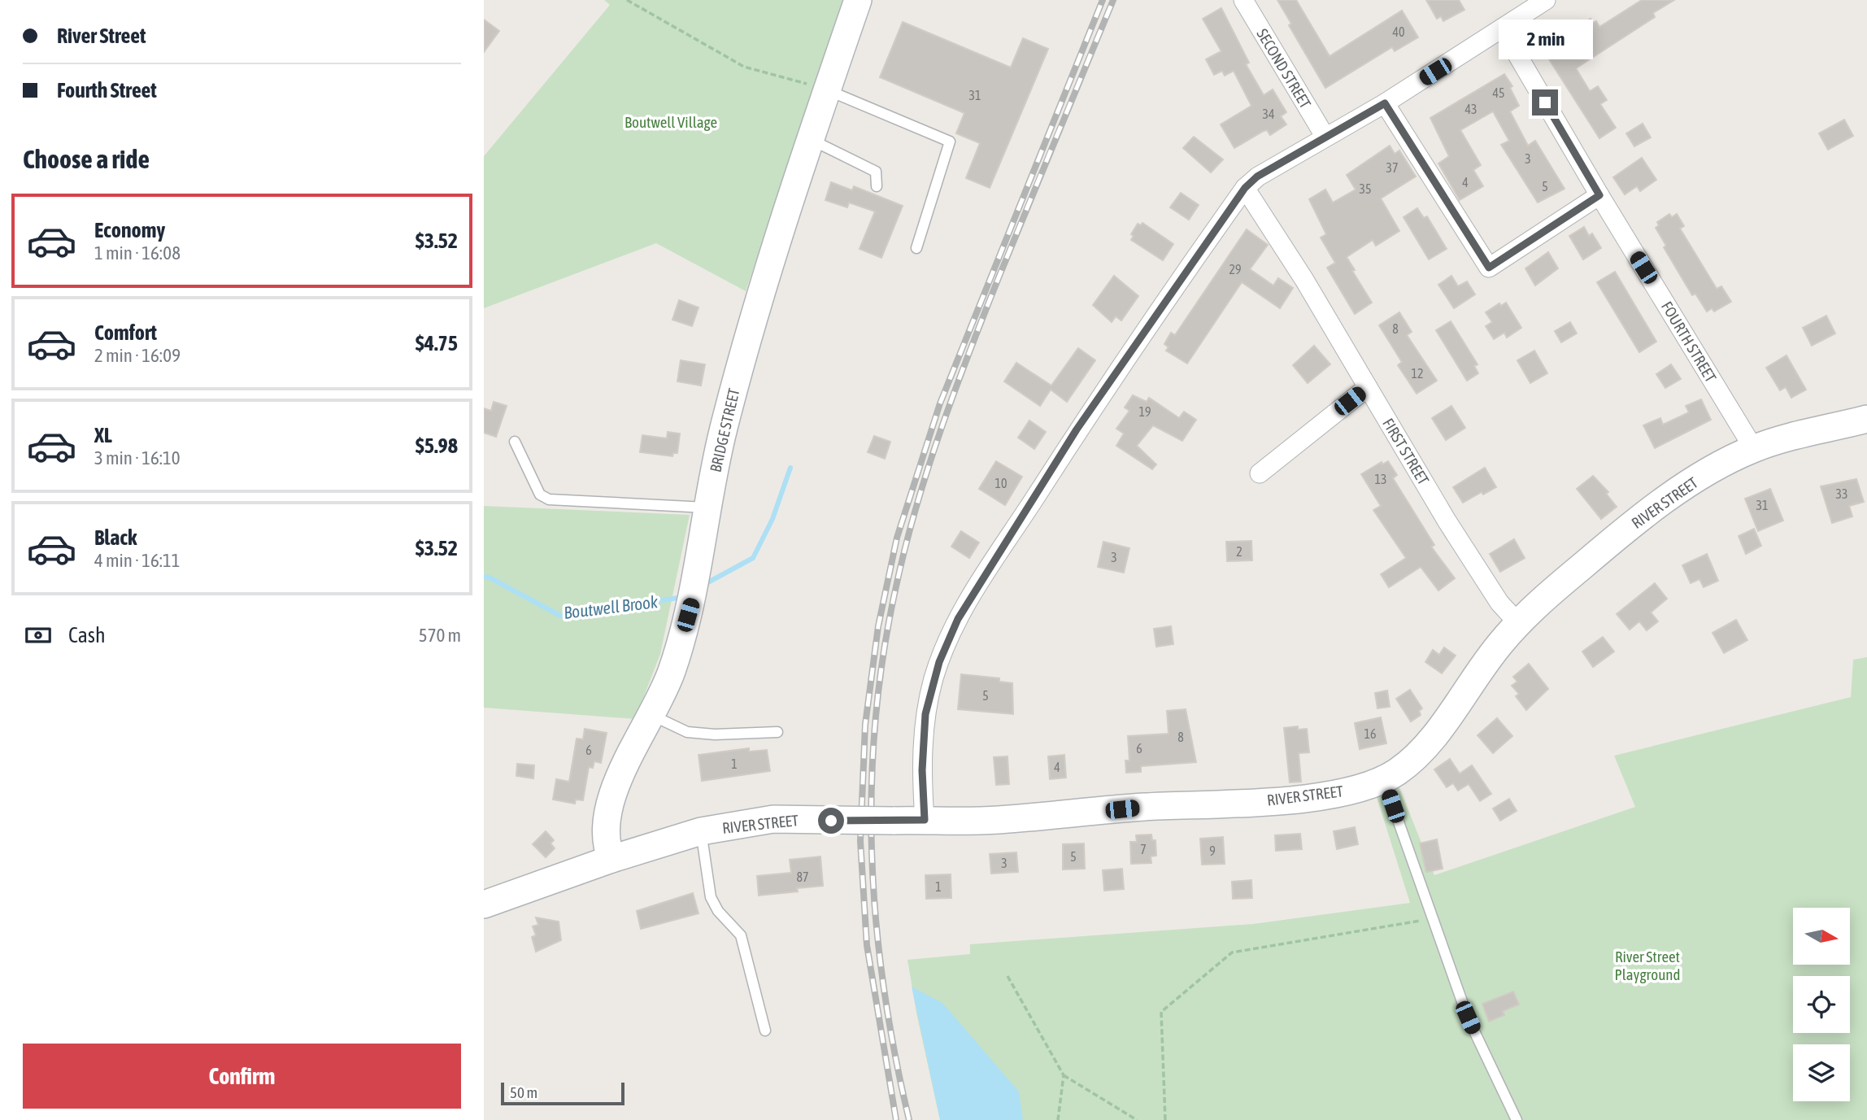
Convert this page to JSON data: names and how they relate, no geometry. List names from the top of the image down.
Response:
{
  "streets": {
    "main road": ["BRIDGE STREET", "RIVER STREET"],
    "street": ["SECOND STREET", "FOURTH STREET", "FIRST STREET"]
  },
  "crossings": [
    ["FOURTH STREET", "RIVER STREET"],
    ["BRIDGE STREET", "RIVER STREET"],
    ["FIRST STREET", "RIVER STREET"]
  ],
  "water": ["Boutwell Brook"],
  "parks": ["Boutwell Village", "River Street Playground"],
  "house_numbers": [
    "40",
    "45",
    "31",
    "43",
    "34",
    "3",
    "37",
    "4",
    "5",
    "35",
    "29",
    "8",
    "12",
    "19",
    "13",
    "10",
    "33",
    "31",
    "2",
    "3",
    "5",
    "16",
    "8",
    "6",
    "6",
    "1",
    "4",
    "7",
    "9",
    "5",
    "3",
    "87",
    "1"
  ],
  "scale_bar": "50 m",
  "north": "right",
  "page": {
    "banner": ["River Street", "Fourth Street"],
    "bubble": "2 min",
    "heading": "Choose a ride",
    "list": [
      {
        "name": "Economy",
        "note": "1 min · 16:08",
        "value": "$3.52"
      },
      {
        "name": "Comfort",
        "note": "2 min · 16:09",
        "value": "$4.75"
      },
      {
        "name": "XL",
        "note": "3 min · 16:10",
        "value": "$5.98"
      },
      {
        "name": "Black",
        "note": "4 min · 16:11",
        "value": "$3.52"
      }
    ],
    "pay": ["Cash", "570 m"],
    "buttons": "Confirm",
    "scale": "50 m"
  }
}
